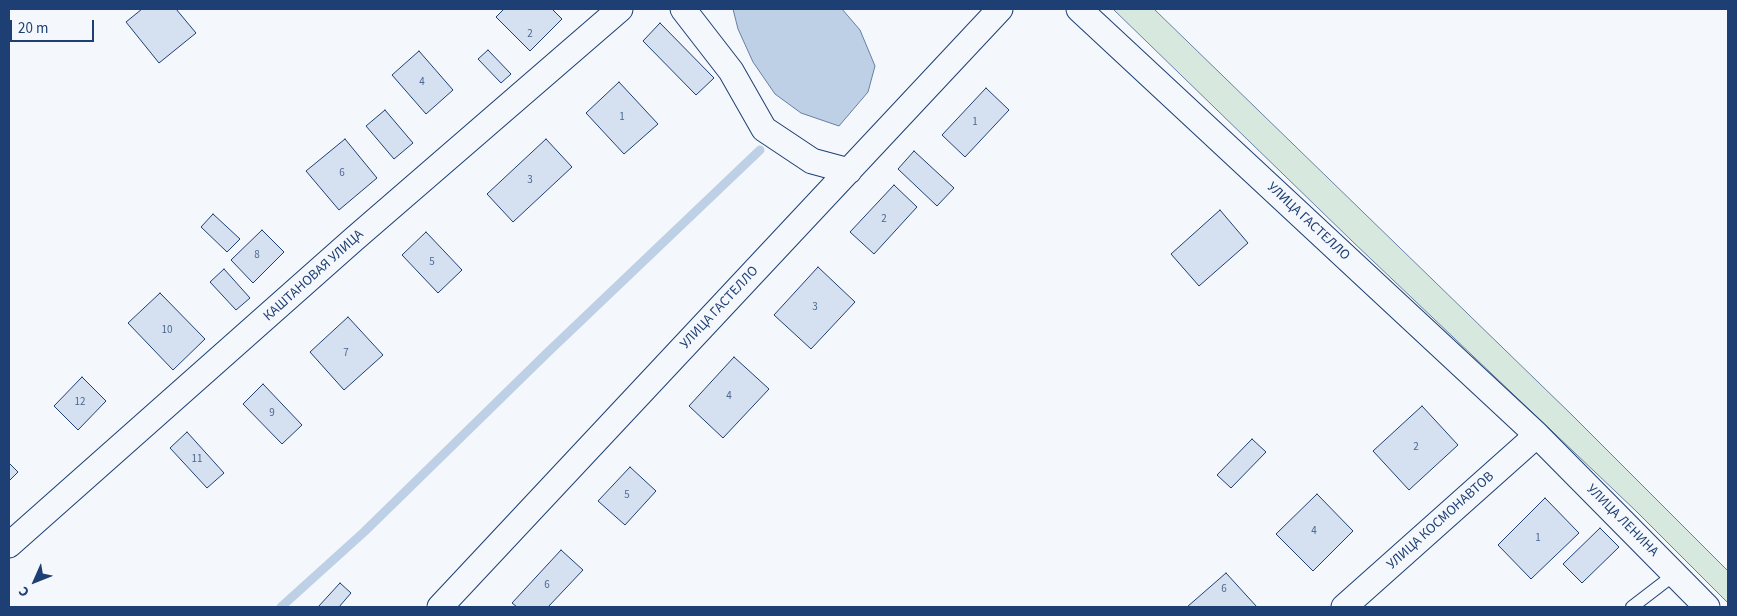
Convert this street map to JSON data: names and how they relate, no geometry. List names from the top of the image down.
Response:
{
  "streets": {
    "street": [
      "УЛИЦА ГАСТЕЛЛО",
      "КАШТАНОВАЯ УЛИЦА",
      "УЛИЦА КОСМОНАВТОВ",
      "УЛИЦА ЛЕНИНА"
    ]
  },
  "crossings": [
    ["УЛИЦА ГАСТЕЛЛО", "УЛИЦА КОСМОНАВТОВ"],
    ["УЛИЦА ГАСТЕЛЛО", "УЛИЦА ЛЕНИНА"],
    ["УЛИЦА КОСМОНАВТОВ", "УЛИЦА ЛЕНИНА"]
  ],
  "house_numbers": [
    "2",
    "4",
    "1",
    "1",
    "6",
    "3",
    "2",
    "8",
    "5",
    "3",
    "10",
    "7",
    "4",
    "12",
    "9",
    "2",
    "11",
    "5",
    "4",
    "1",
    "6",
    "6"
  ],
  "scale_bar": "20 m",
  "north": "bottom left"
}
